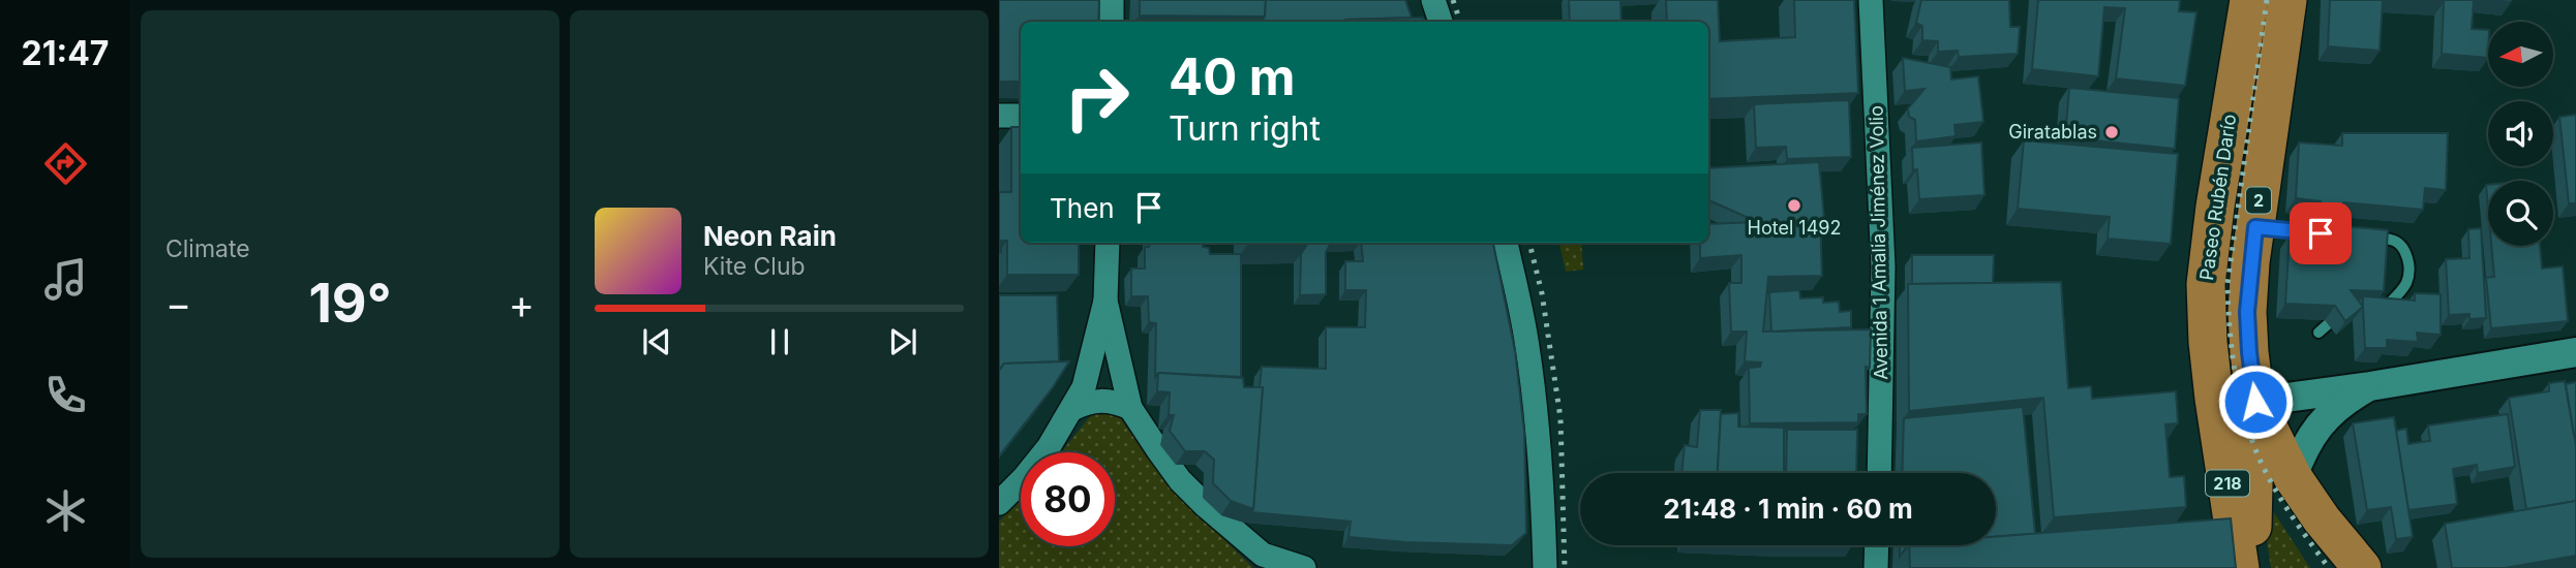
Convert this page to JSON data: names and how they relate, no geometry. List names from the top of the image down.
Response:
{
  "streets": {
    "highway": ["Paseo Rubén Darío", "2", "218"],
    "street": ["Avenida 1 Amalia Jiménez Volio"]
  },
  "places": ["Giratablas", "Hotel 1492"],
  "north": "left",
  "page": {
    "tabs": "21:47",
    "tile": "Climate",
    "turn": ["40 m", "Turn right"],
    "then": "Then",
    "song": ["Neon Rain", "Kite Club"],
    "heat": ["−", "19°", "+"],
    "limit": "80",
    "trip": "21:48 · 1 min · 60 m"
  }
}
